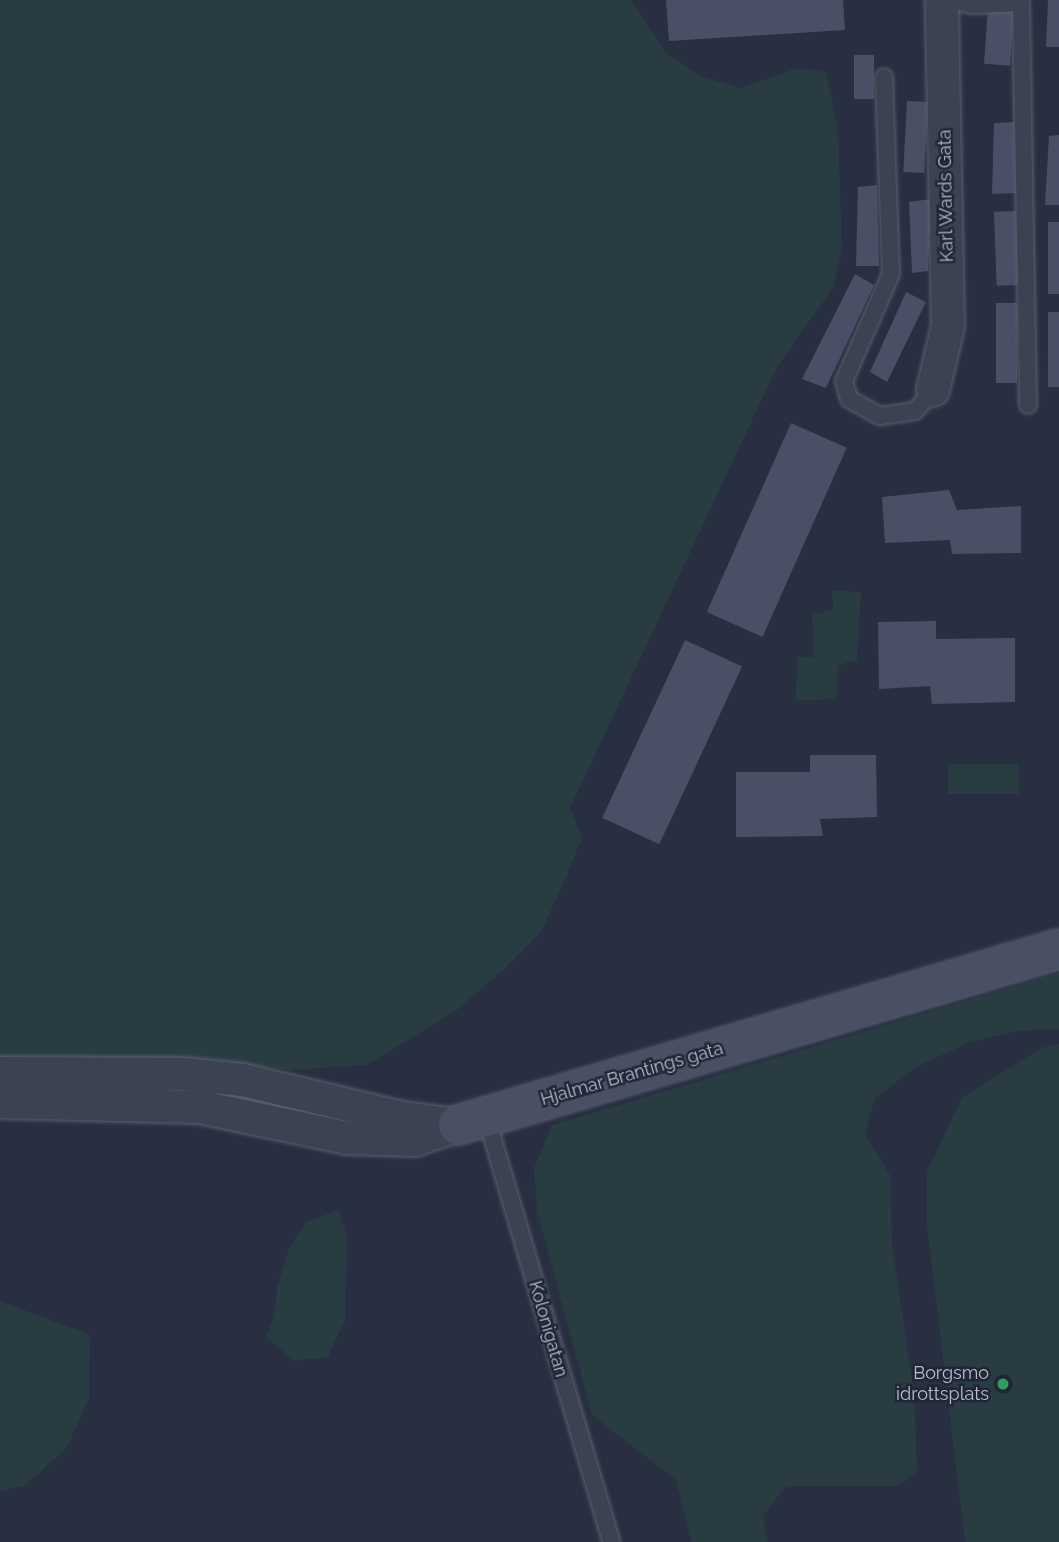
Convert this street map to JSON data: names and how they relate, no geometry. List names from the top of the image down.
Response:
{
  "streets": {
    "street": ["Karl Wards Gata", "Hjalmar Brantings gata"],
    "lane": ["Kolonigatan"]
  },
  "crossings": [
    ["Hjalmar Brantings gata", "Kolonigatan"]
  ],
  "places": ["Borgsmo idrottsplats"]
}
